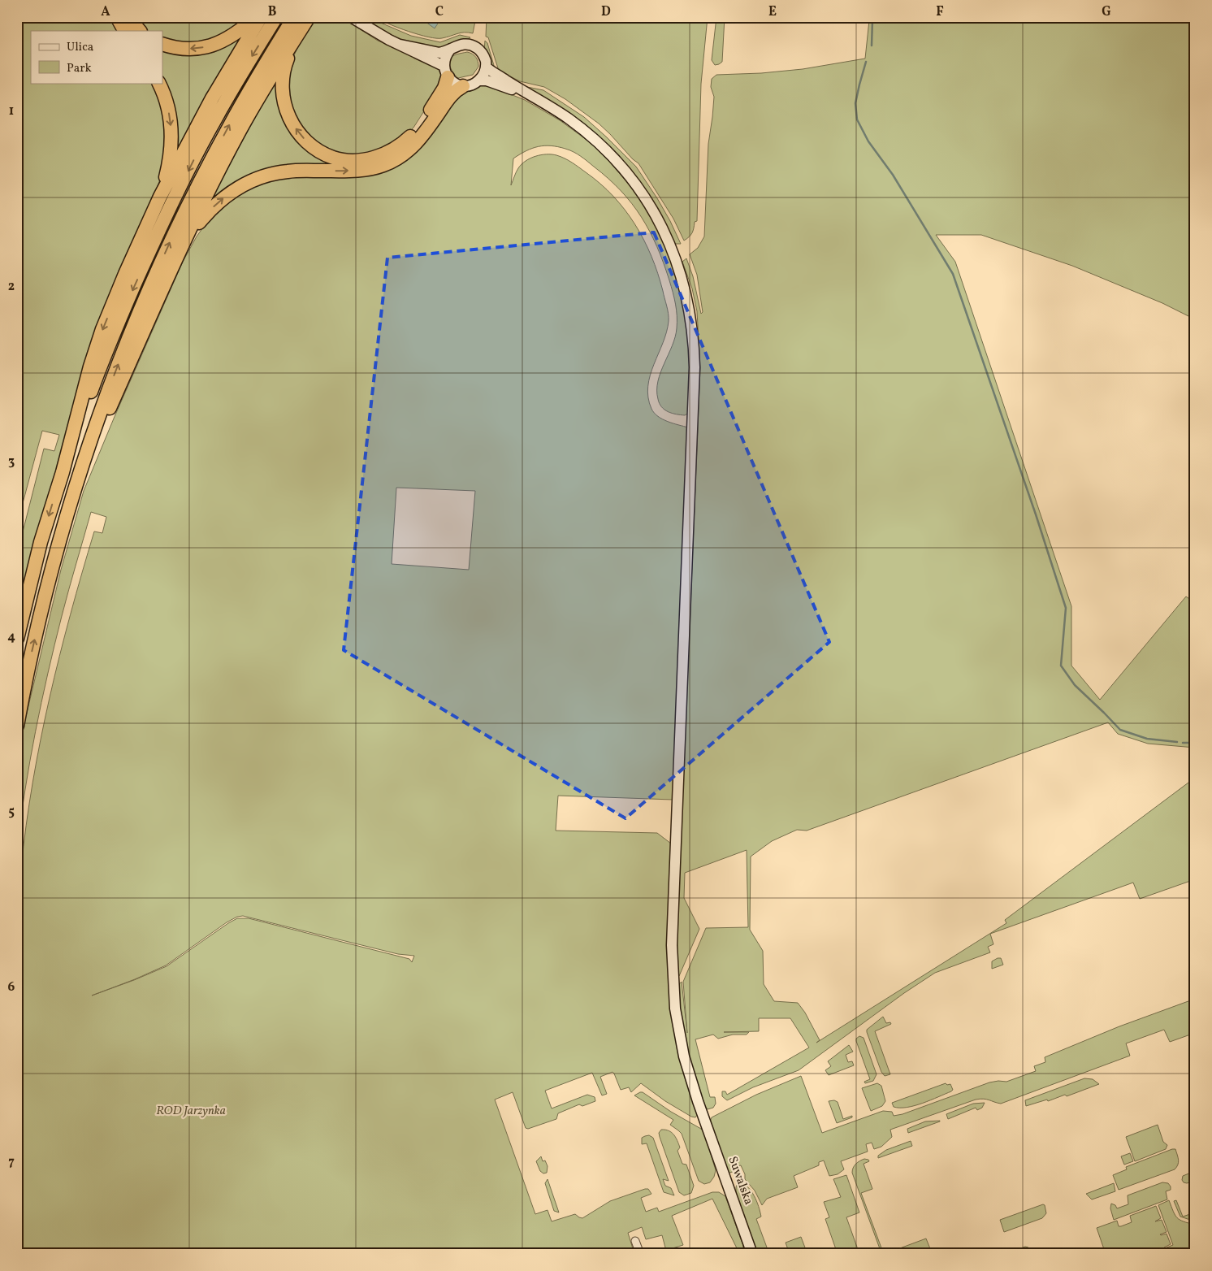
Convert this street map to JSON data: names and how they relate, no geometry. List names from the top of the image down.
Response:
{
  "streets": {
    "main road": ["Suwalska"]
  },
  "parks": ["ROD Jarzynka"],
  "legend": ["Ulica", "Park"],
  "grid": {
    "columns": [
      "A",
      "B",
      "C",
      "D",
      "E",
      "F",
      "G"
    ],
    "rows": [
      "1",
      "2",
      "3",
      "4",
      "5",
      "6",
      "7"
    ]
  }
}
